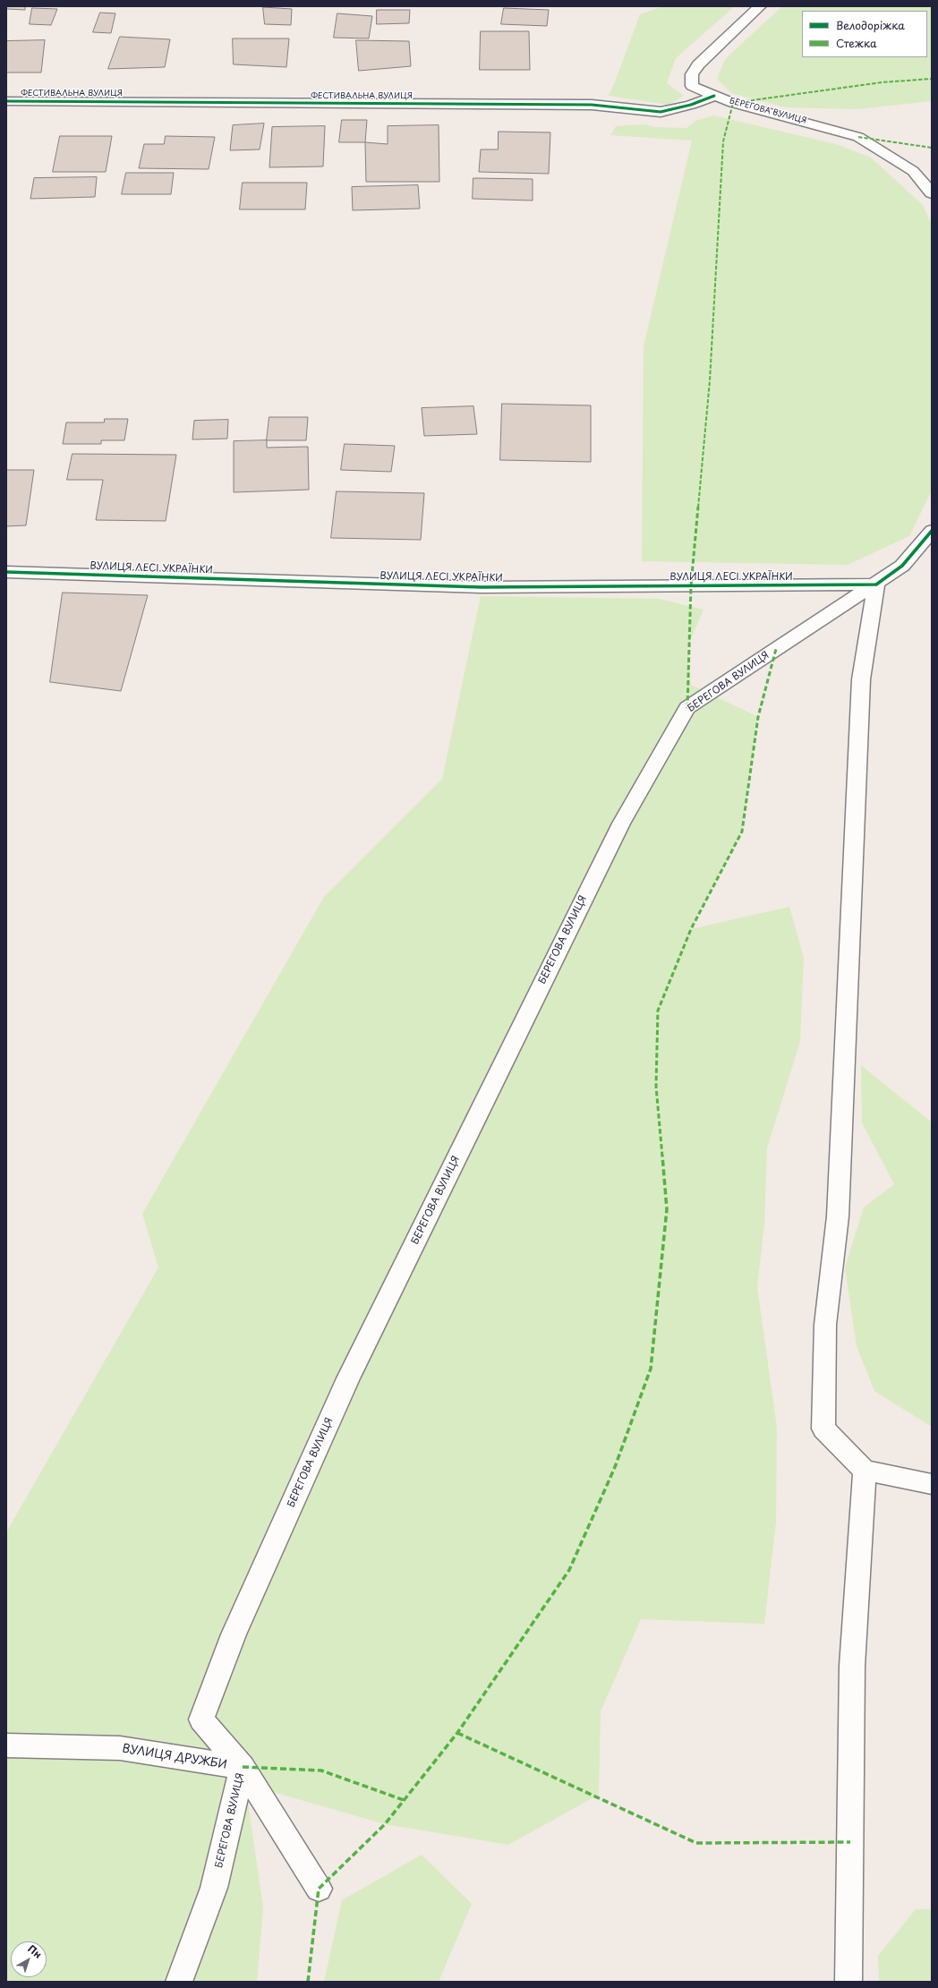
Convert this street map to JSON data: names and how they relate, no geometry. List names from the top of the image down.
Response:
{
  "streets": {
    "street": [
      "ФЕСТИВАЛЬНА ВУЛИЦЯ",
      "БЕРЕГОВА ВУЛИЦЯ",
      "ВУЛИЦЯ ЛЕСІ УКРАЇНКИ",
      "ВУЛИЦЯ ДРУЖБИ"
    ]
  },
  "crossings": [
    ["ФЕСТИВАЛЬНА ВУЛИЦЯ", "БЕРЕГОВА ВУЛИЦЯ"],
    ["БЕРЕГОВА ВУЛИЦЯ", "ВУЛИЦЯ ЛЕСІ УКРАЇНКИ"],
    ["БЕРЕГОВА ВУЛИЦЯ", "ВУЛИЦЯ ДРУЖБИ"]
  ],
  "legend": ["Велодоріжка", "Стежка"],
  "north": "top right"
}
